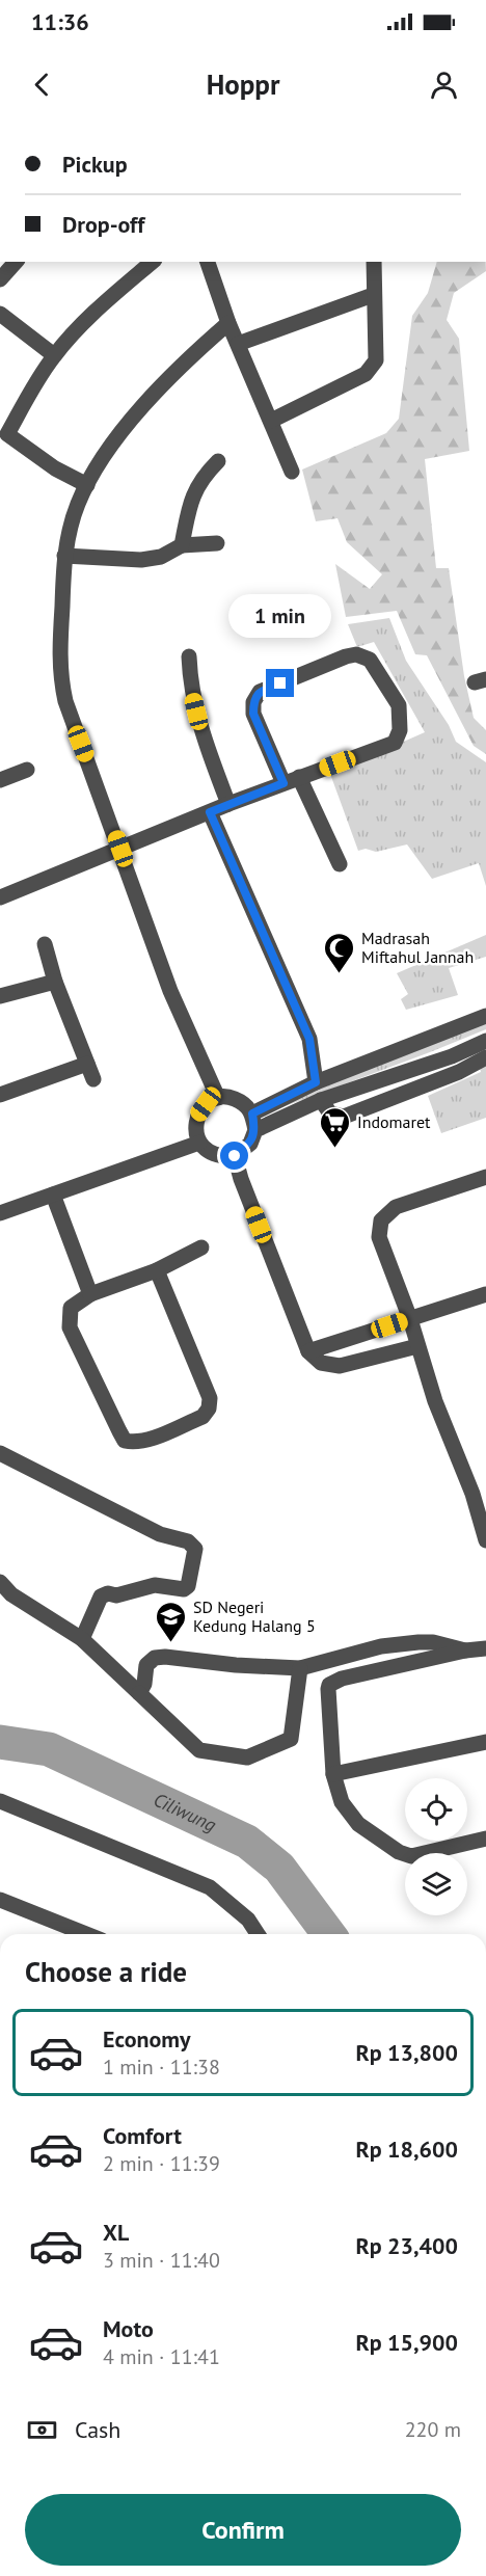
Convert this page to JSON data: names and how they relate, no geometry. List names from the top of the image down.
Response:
{
  "water": ["Ciliwung"],
  "places": {
    "mosque": ["Madrasah Miftahul Jannah"],
    "supermarket": ["Indomaret"],
    "school or university": ["SD Negeri Kedung Halang 5"]
  },
  "page": {
    "status": "11:36",
    "header": "Hoppr",
    "banner": ["Pickup", "Drop-off"],
    "bubble": "1 min",
    "heading": "Choose a ride",
    "list": [
      {
        "name": "Economy",
        "note": "1 min · 11:38",
        "value": "Rp 13,800"
      },
      {
        "name": "Comfort",
        "note": "2 min · 11:39",
        "value": "Rp 18,600"
      },
      {
        "name": "XL",
        "note": "3 min · 11:40",
        "value": "Rp 23,400"
      },
      {
        "name": "Moto",
        "note": "4 min · 11:41",
        "value": "Rp 15,900"
      }
    ],
    "pay": ["Cash", "220 m"],
    "buttons": "Confirm"
  }
}
